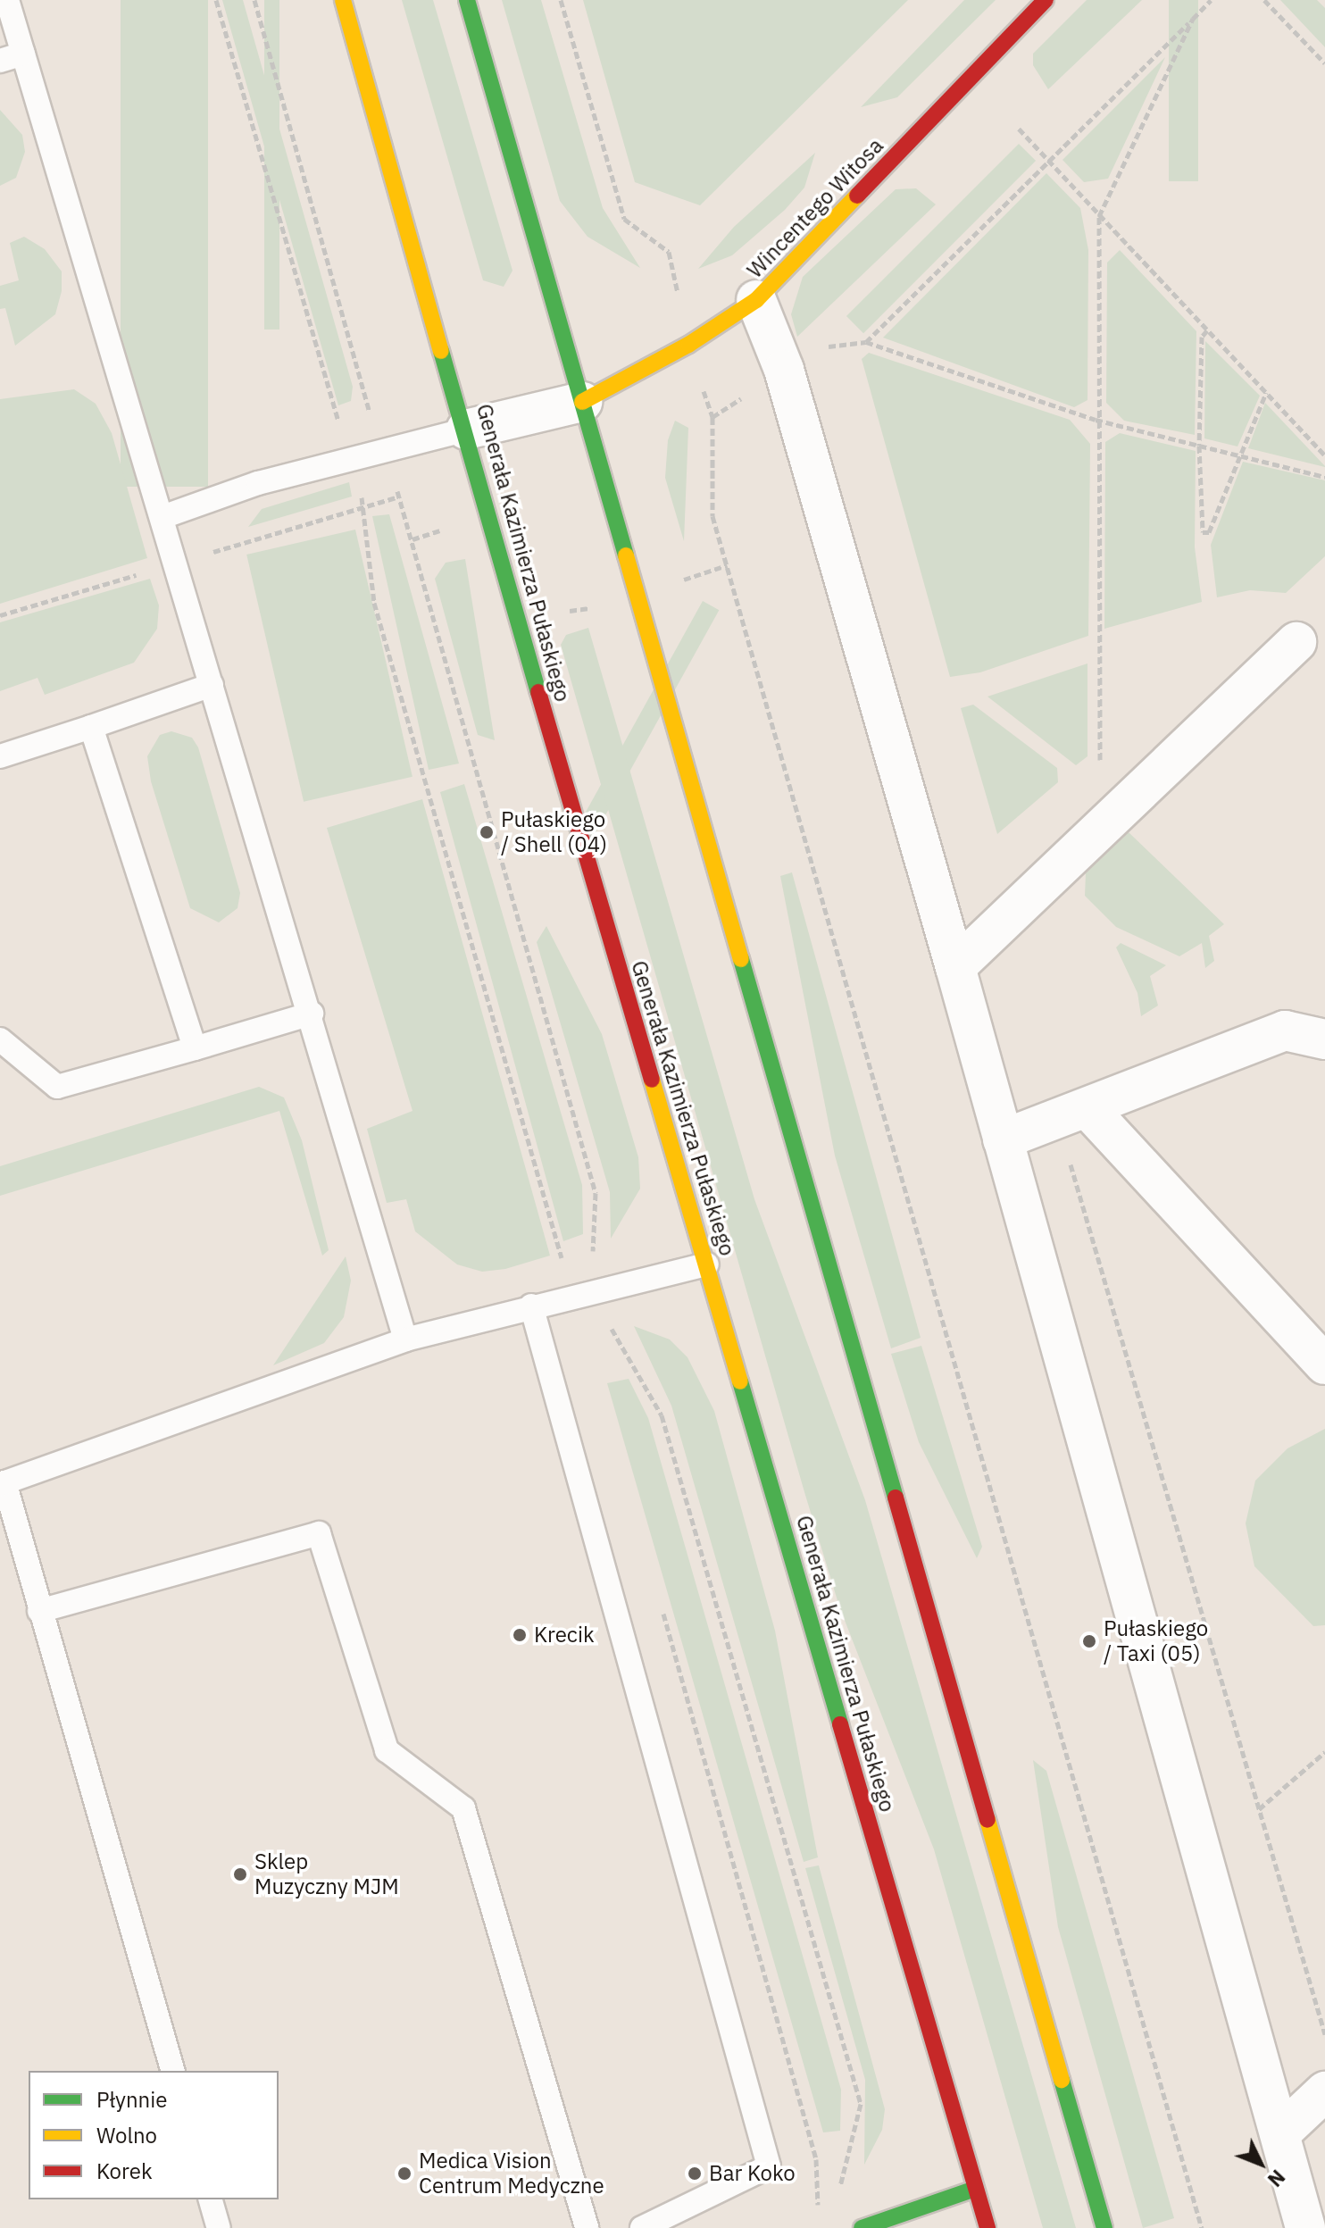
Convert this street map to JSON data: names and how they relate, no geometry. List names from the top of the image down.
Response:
{
  "streets": {
    "main road": ["Wincentego Witosa", "Generała Kazimierza Pułaskiego"]
  },
  "places": [
    "Pułaskiego / Shell (04)",
    "Krecik",
    "Pułaskiego / Taxi (05)",
    "Sklep Muzyczny MJM",
    "Medica Vision Centrum Medyczne",
    "Bar Koko"
  ],
  "legend": ["Płynnie", "Wolno", "Korek"],
  "north": "bottom right"
}
